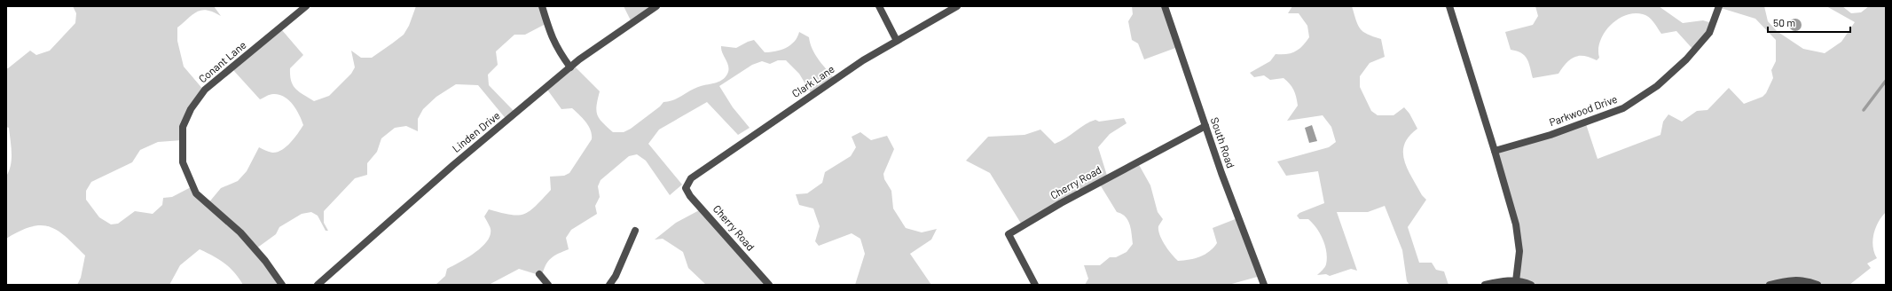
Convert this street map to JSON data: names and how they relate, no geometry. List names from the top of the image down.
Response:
{
  "streets": {
    "street": [
      "Conant Lane",
      "Clark Lane",
      "Parkwood Drive",
      "Linden Drive",
      "South Road",
      "Cherry Road"
    ]
  },
  "crossings": [
    ["Clark Lane", "Cherry Road"],
    ["South Road", "Cherry Road"]
  ],
  "scale_bar": "50 m"
}
